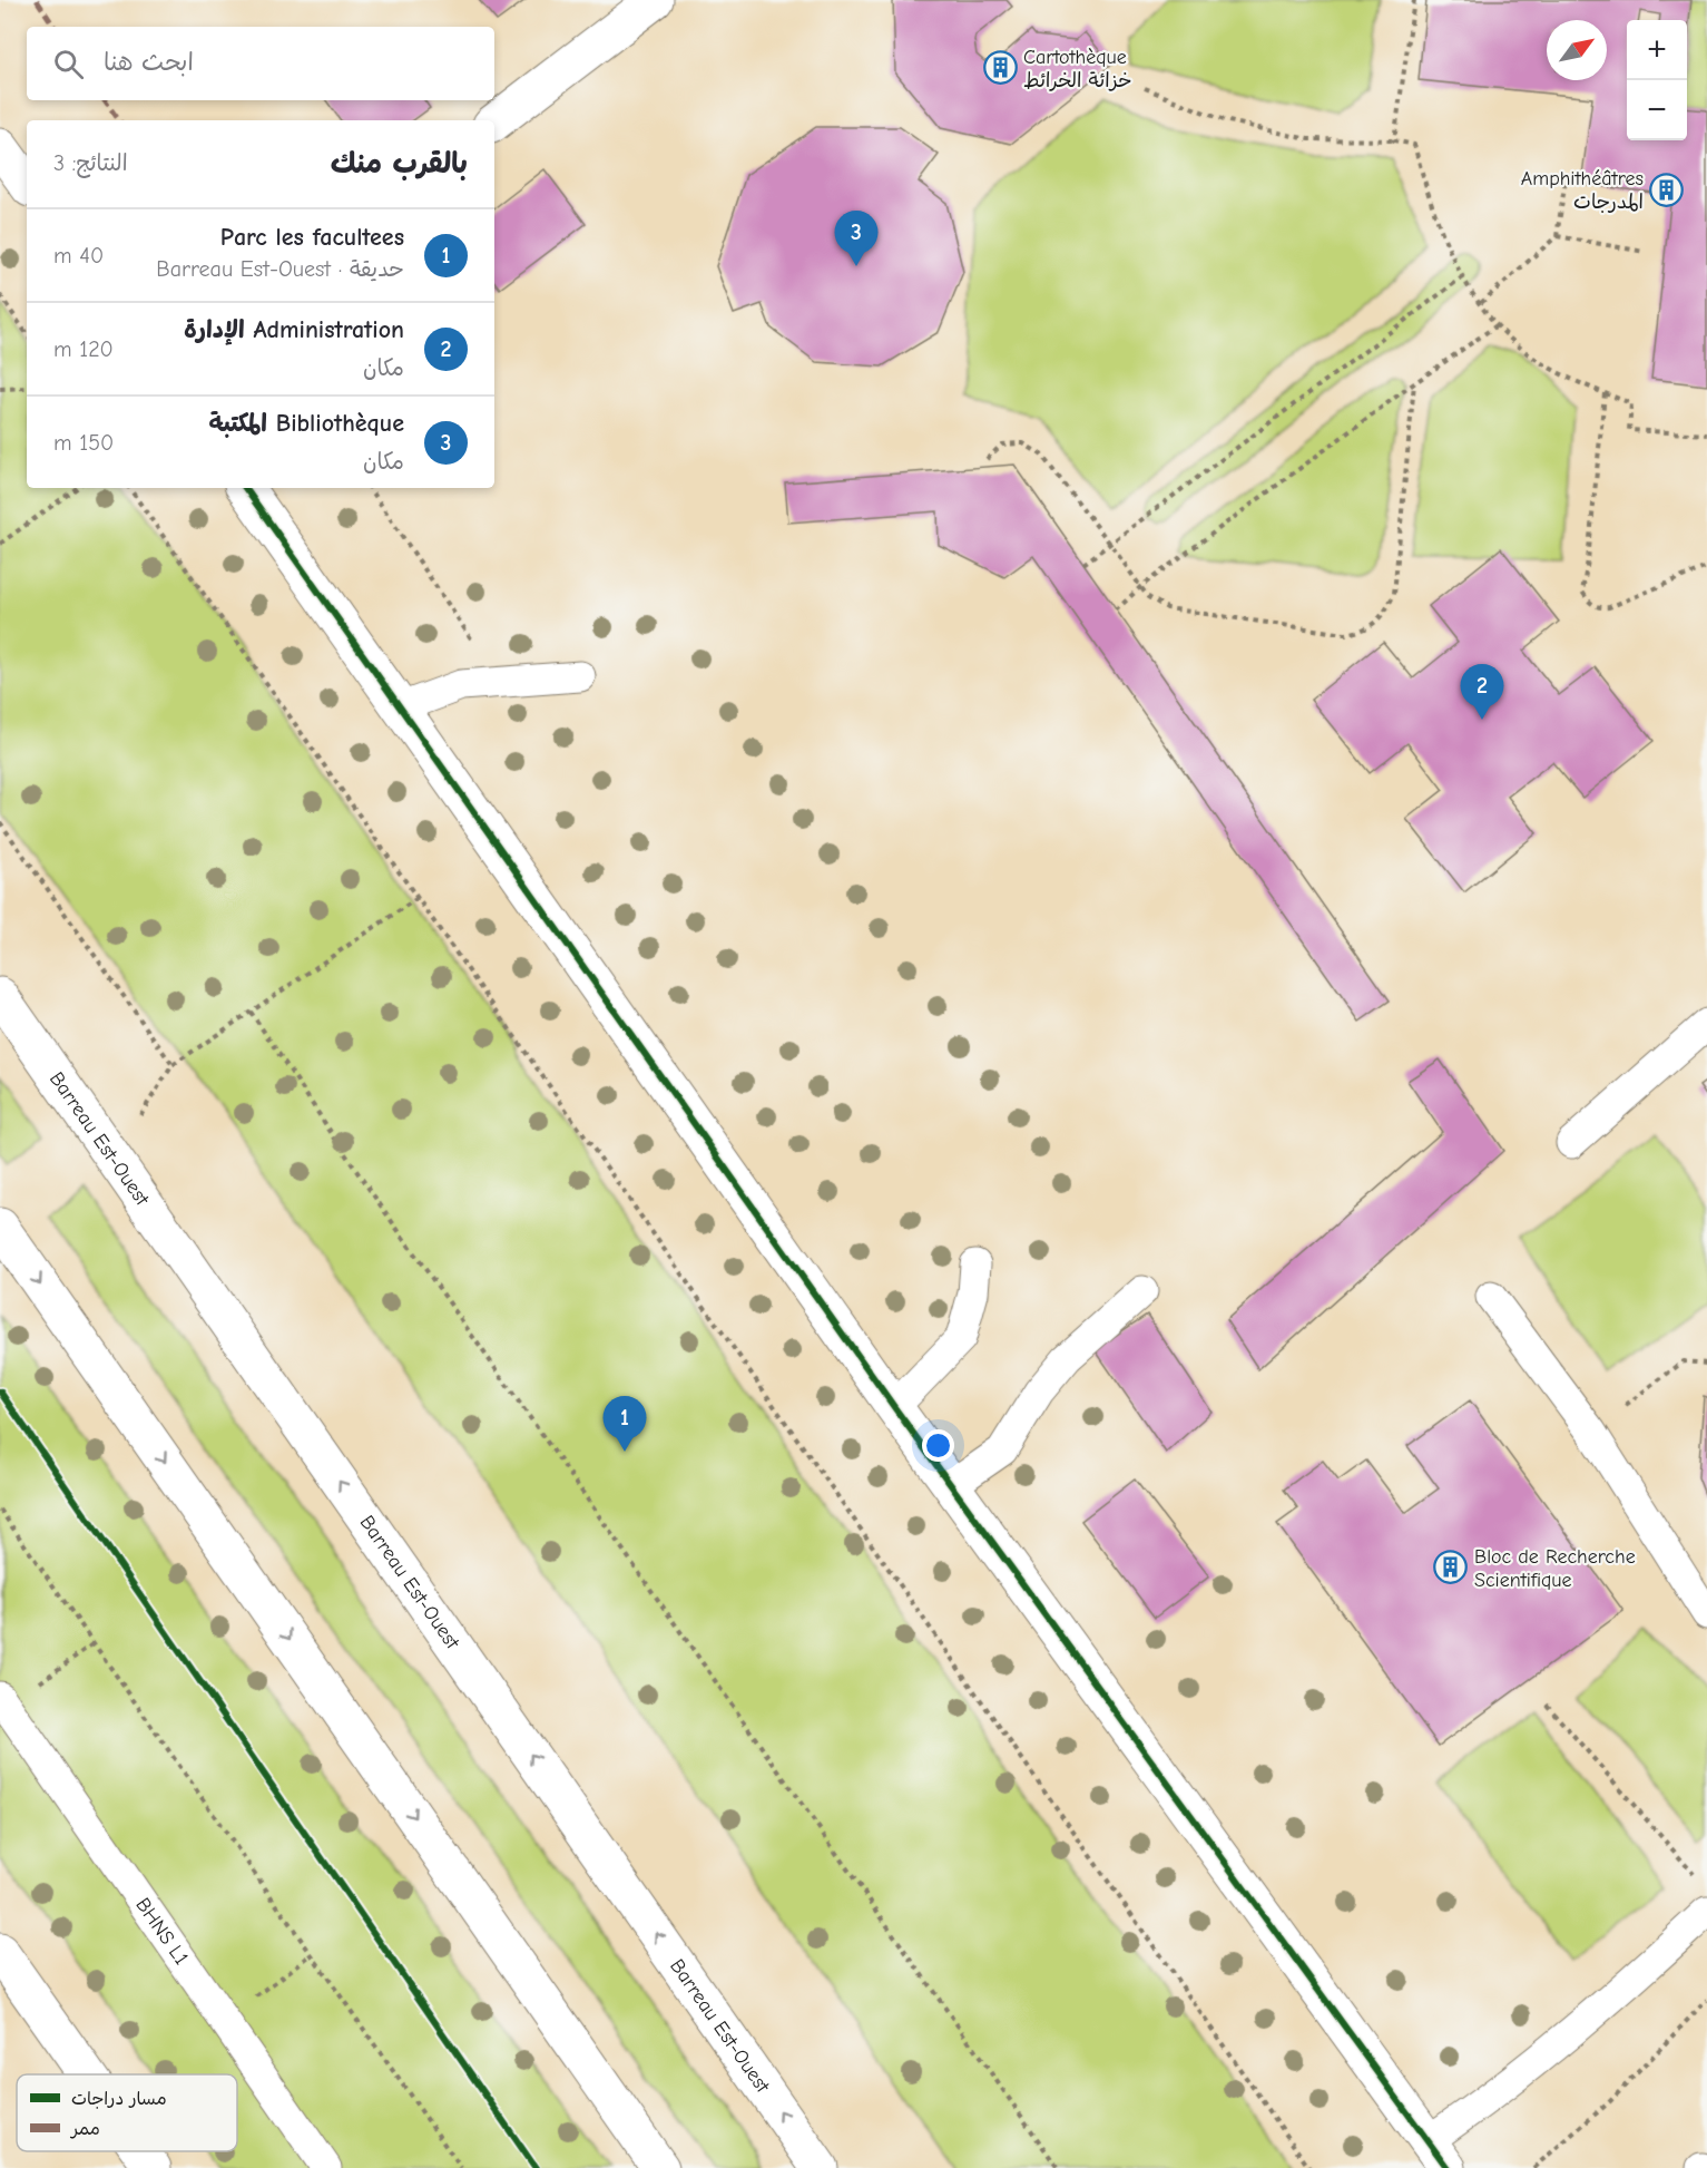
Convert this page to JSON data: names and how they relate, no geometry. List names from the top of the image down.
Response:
{
  "streets": {
    "street": ["Barreau Est-Ouest"],
    "lane": ["BHNS L1"]
  },
  "places": {
    "building": ["Cartothèque خزائة الخرائط", "Amphithéâtres المدرجات", "Bloc de Recherche Scientifique"]
  },
  "legend": ["مسار دراجات", "ممر"],
  "north": "top right",
  "page": {
    "map_buttons": ["+", "−"],
    "search": "ابحث هنا",
    "heading": ["بالقرب منك", "النتائج: 3"],
    "list": [
      {
        "mark": "1",
        "name": "Parc les facultees",
        "note": "حديقة · Barreau Est-Ouest",
        "value": "40 m"
      },
      {
        "mark": "2",
        "name": "Administration الإدارة",
        "note": "مكان",
        "value": "120 m"
      },
      {
        "mark": "3",
        "name": "Bibliothèque المكتبة",
        "note": "مكان",
        "value": "150 m"
      }
    ],
    "pins": ["3", "2", "1"]
  }
}
